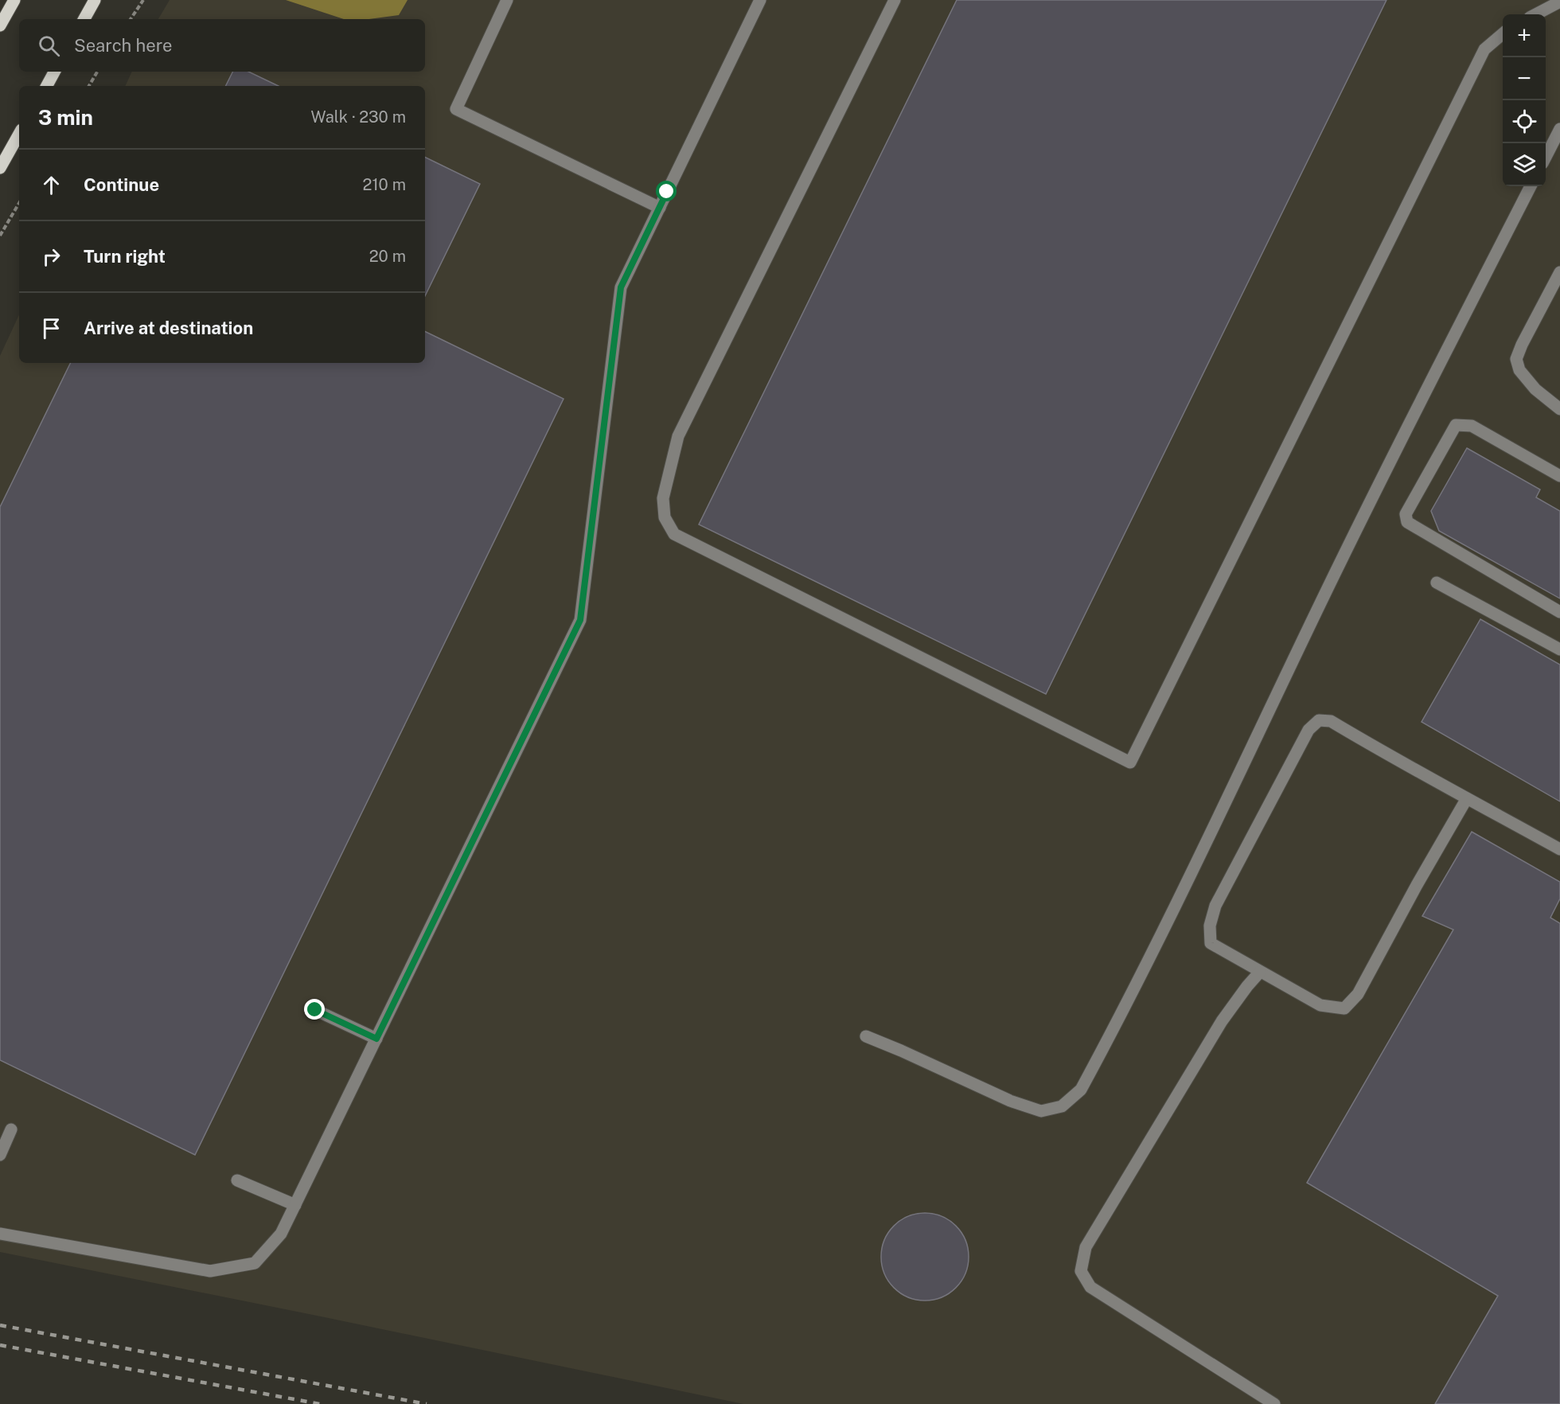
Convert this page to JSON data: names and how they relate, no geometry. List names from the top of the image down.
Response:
{
  "page": {
    "map_buttons": ["+", "−"],
    "search": "Search here",
    "heading": ["3 min", "Walk · 230 m"],
    "list": [
      ["Continue", "210 m"],
      ["Turn right", "20 m"],
      "Arrive at destination"
    ]
  }
}
